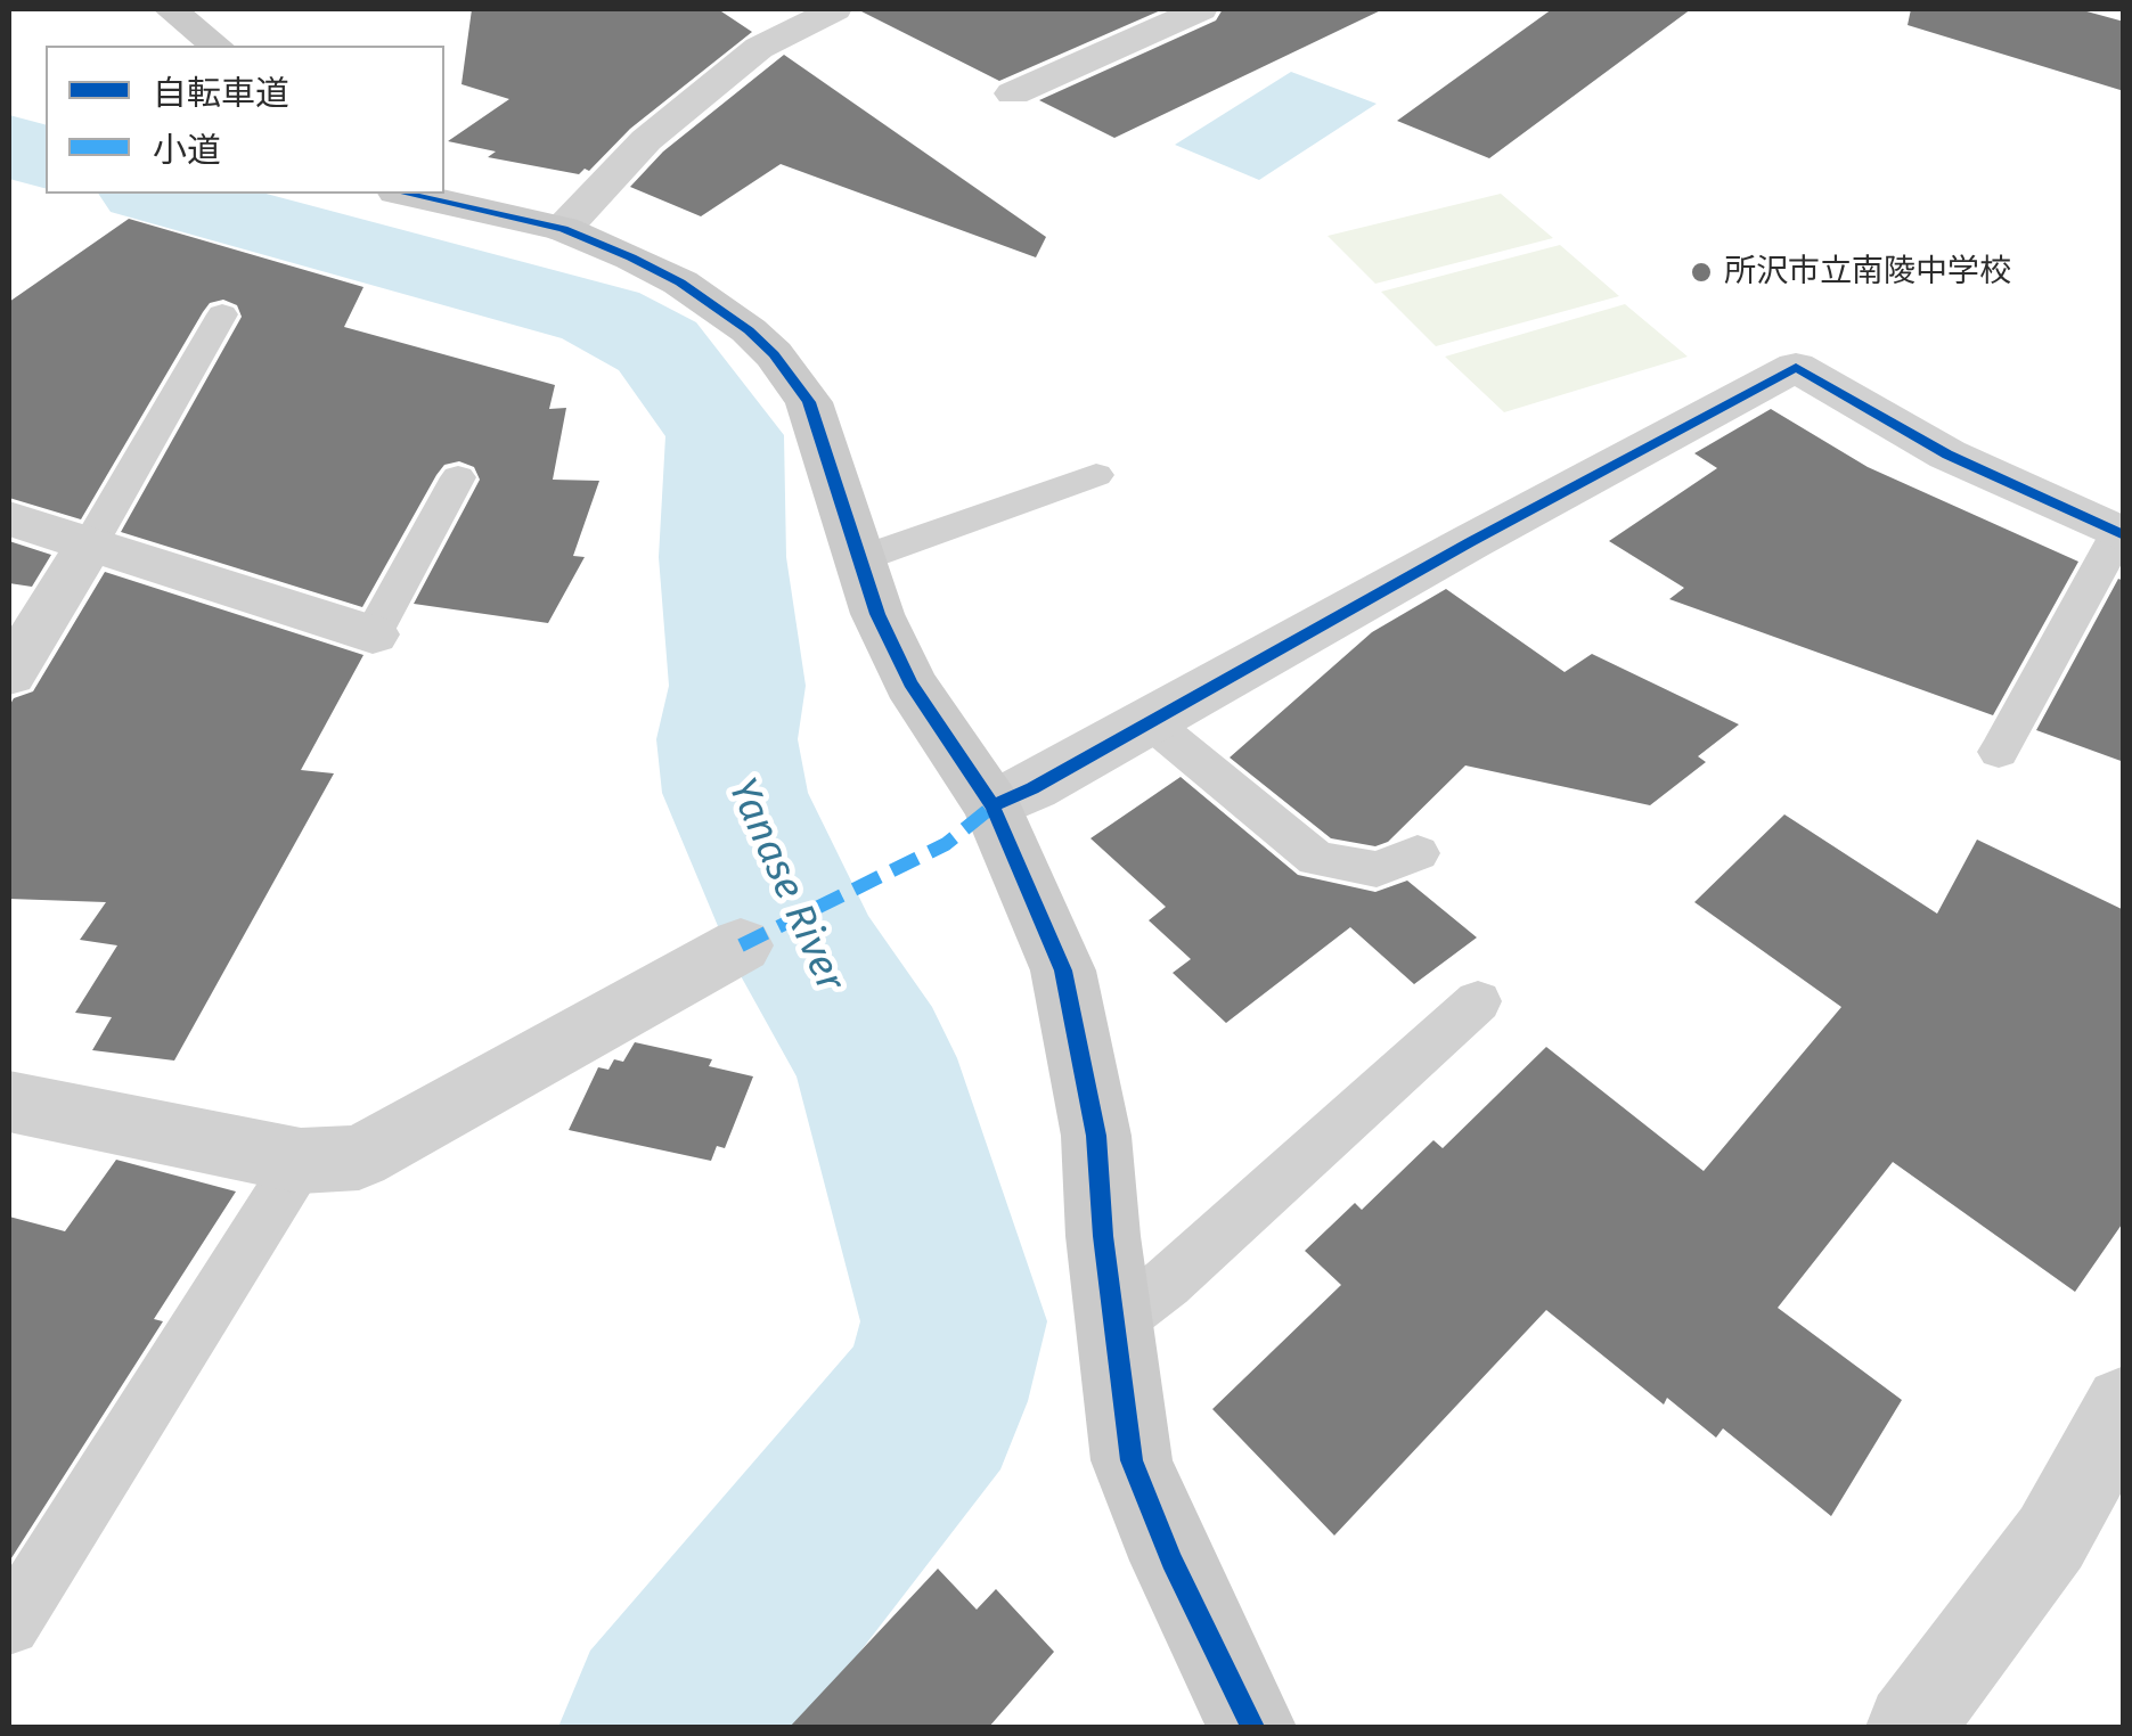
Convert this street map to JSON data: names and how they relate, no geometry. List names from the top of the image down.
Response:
{
  "water": ["Yanase River"],
  "places": ["所沢市立南陵中学校"],
  "legend": ["自転車道", "小道"]
}
